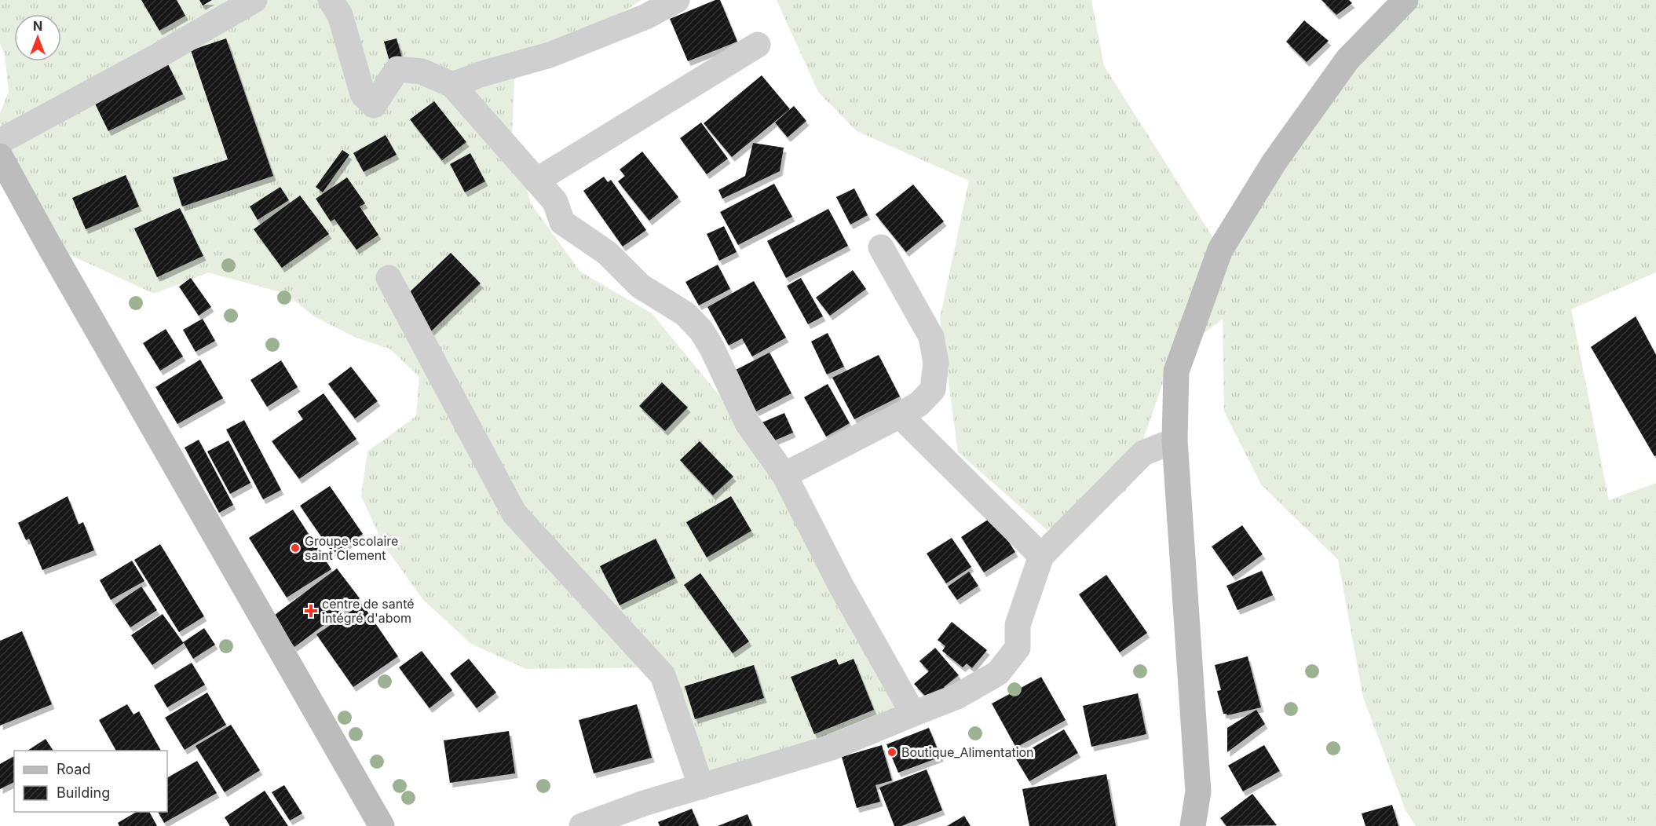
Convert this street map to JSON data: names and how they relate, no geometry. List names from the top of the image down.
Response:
{
  "places": {
    "other": ["Groupe scolaire saint Clement", "Boutique_Alimentation"],
    "health": ["centre de santé intégré d'abom"]
  },
  "legend": ["Road", "Building"],
  "north": "top"
}
